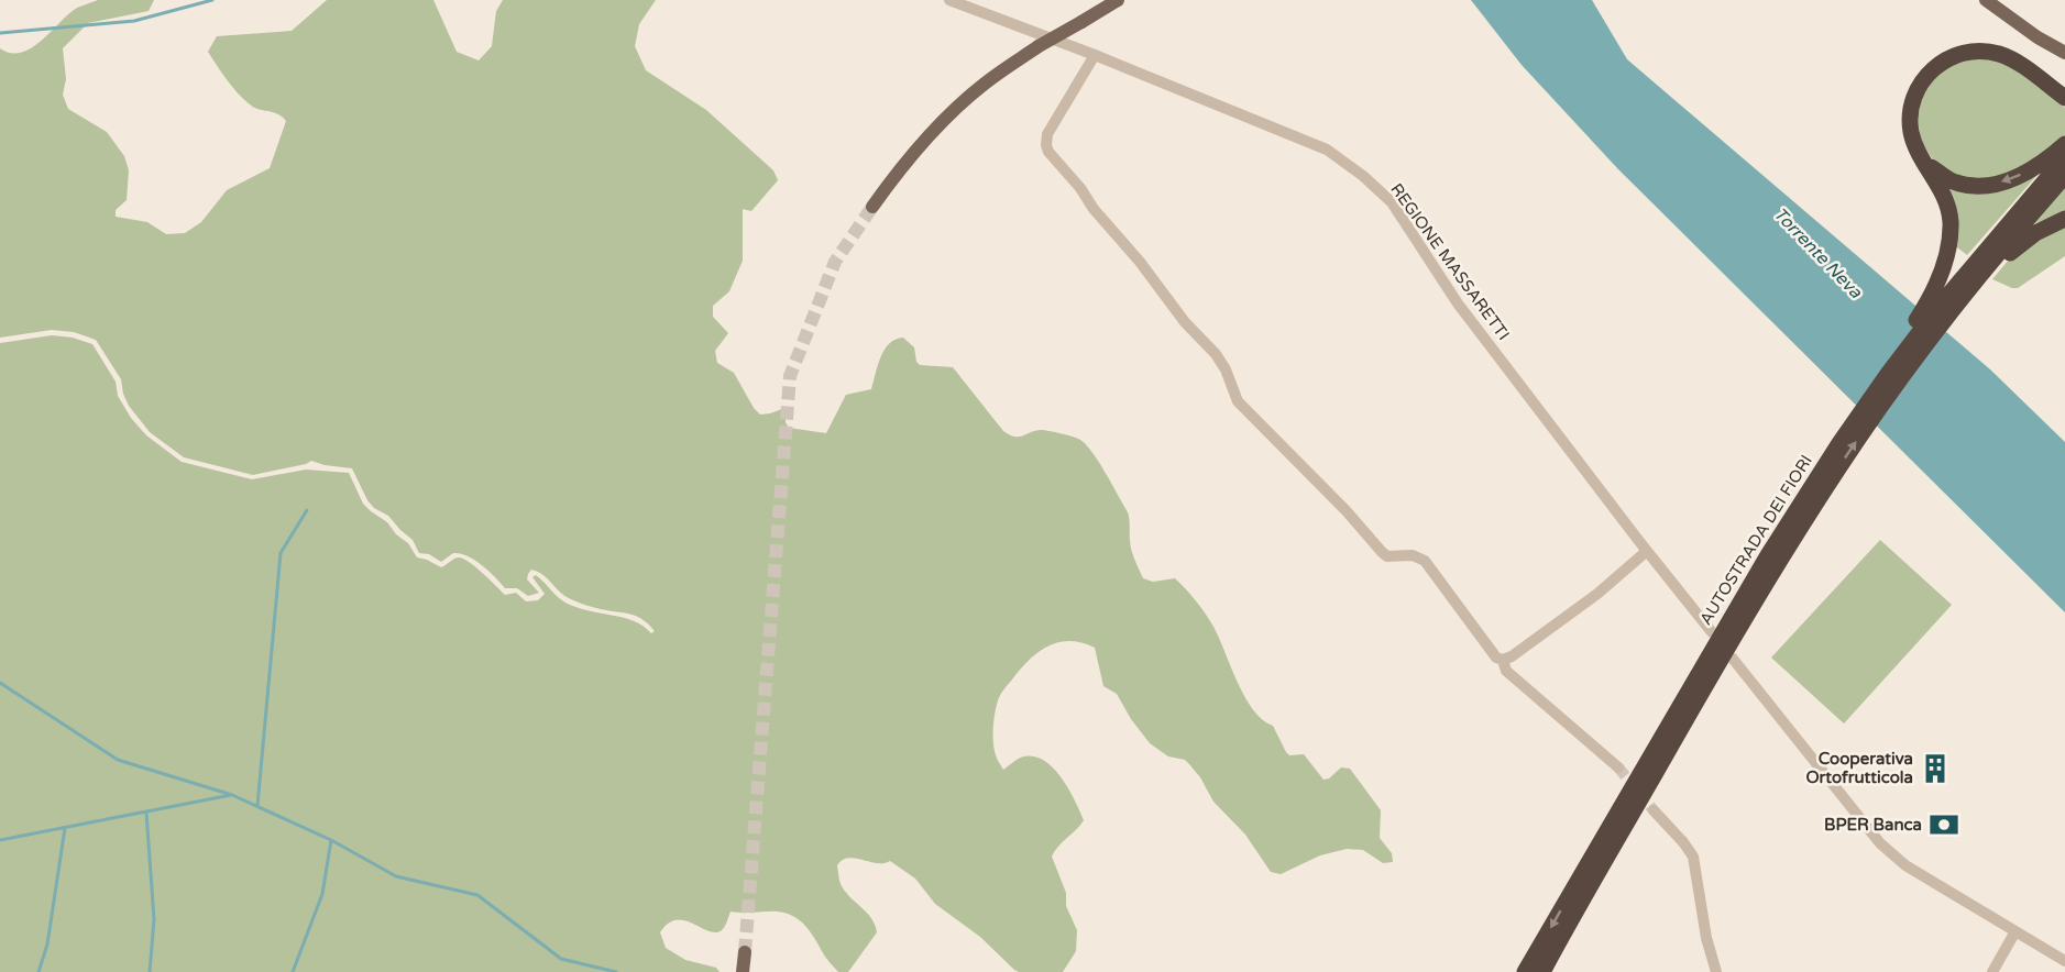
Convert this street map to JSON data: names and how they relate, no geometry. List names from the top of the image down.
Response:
{
  "streets": {
    "highway": ["AUTOSTRADA DEI FIORI"],
    "street": ["REGIONE MASSARETTI"]
  },
  "water": ["Torrente Neva"],
  "places": {
    "building": ["Cooperativa Ortofrutticola"],
    "bank": ["BPER Banca"]
  }
}
